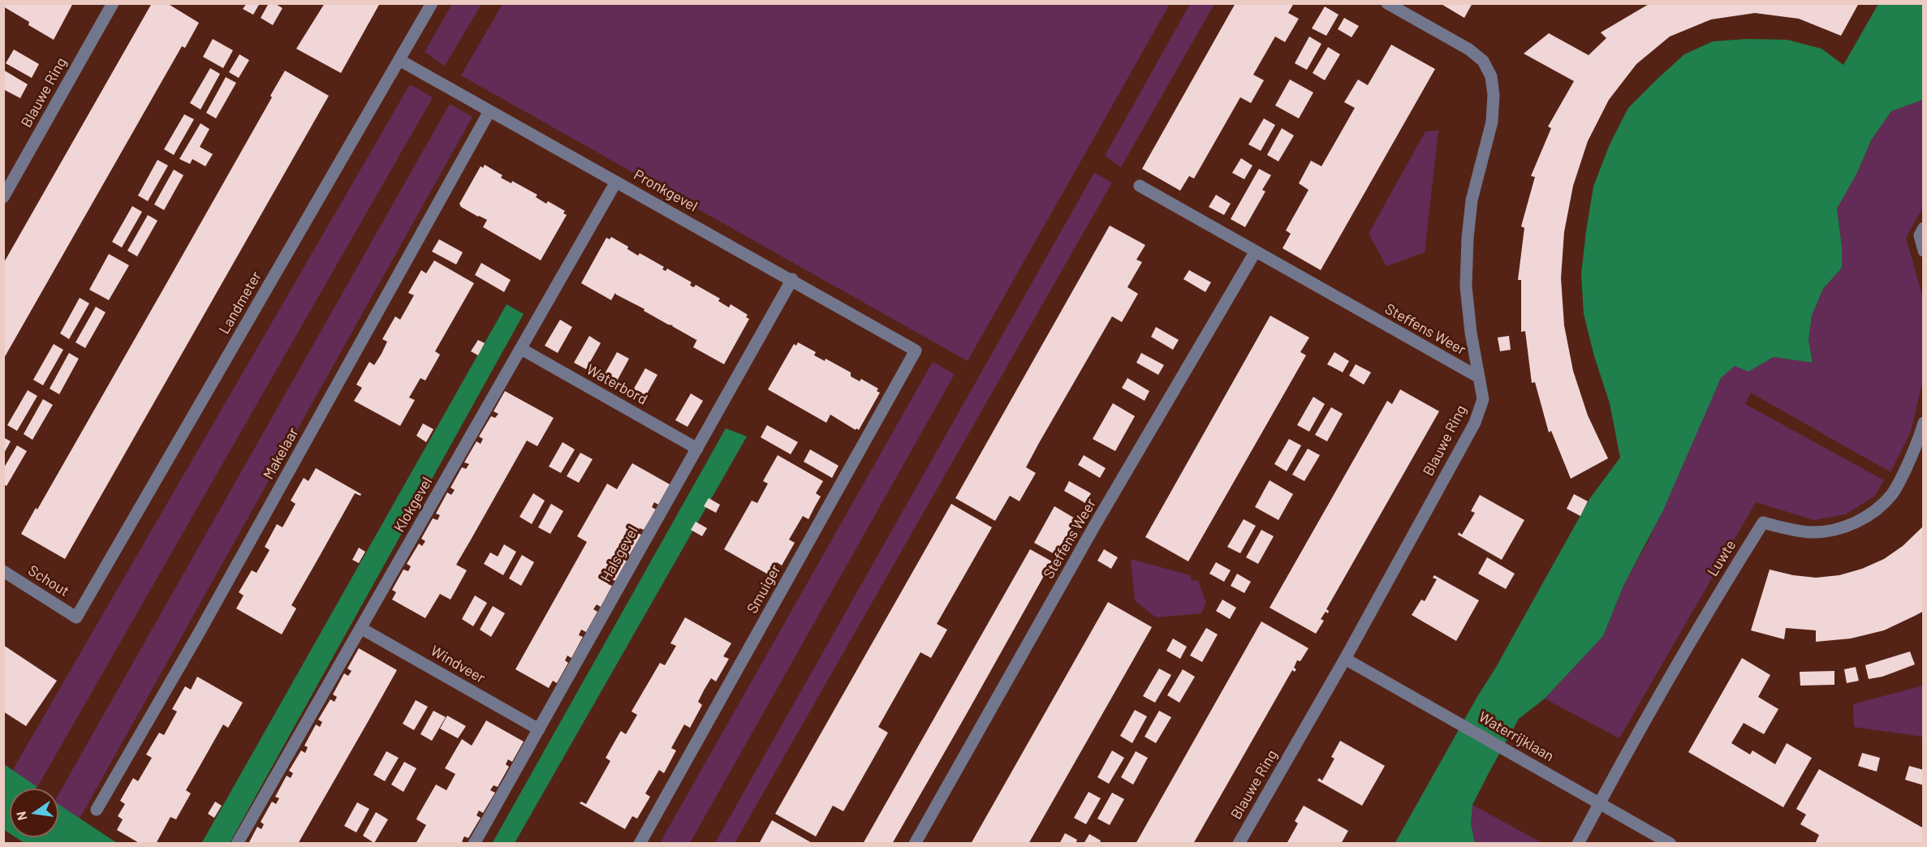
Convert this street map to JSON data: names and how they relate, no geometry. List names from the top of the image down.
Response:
{
  "streets": {
    "street": [
      "Blauwe Ring",
      "Pronkgevel",
      "Landmeter",
      "Steffens Weer",
      "Waterbord",
      "Makelaar",
      "Klokgevel",
      "Halsgevel",
      "Luwte",
      "Schout",
      "Smuiger",
      "Windveer",
      "Waterrijklaan"
    ]
  },
  "crossings": [
    ["Blauwe Ring", "Steffens Weer"],
    ["Blauwe Ring", "Waterrijklaan"],
    ["Pronkgevel", "Landmeter"],
    ["Pronkgevel", "Makelaar"],
    ["Pronkgevel", "Klokgevel"],
    ["Pronkgevel", "Halsgevel"],
    ["Pronkgevel", "Smuiger"],
    ["Landmeter", "Schout"],
    ["Waterbord", "Klokgevel"],
    ["Waterbord", "Halsgevel"],
    ["Klokgevel", "Windveer"],
    ["Halsgevel", "Windveer"],
    ["Luwte", "Waterrijklaan"]
  ],
  "north": "left"
}
